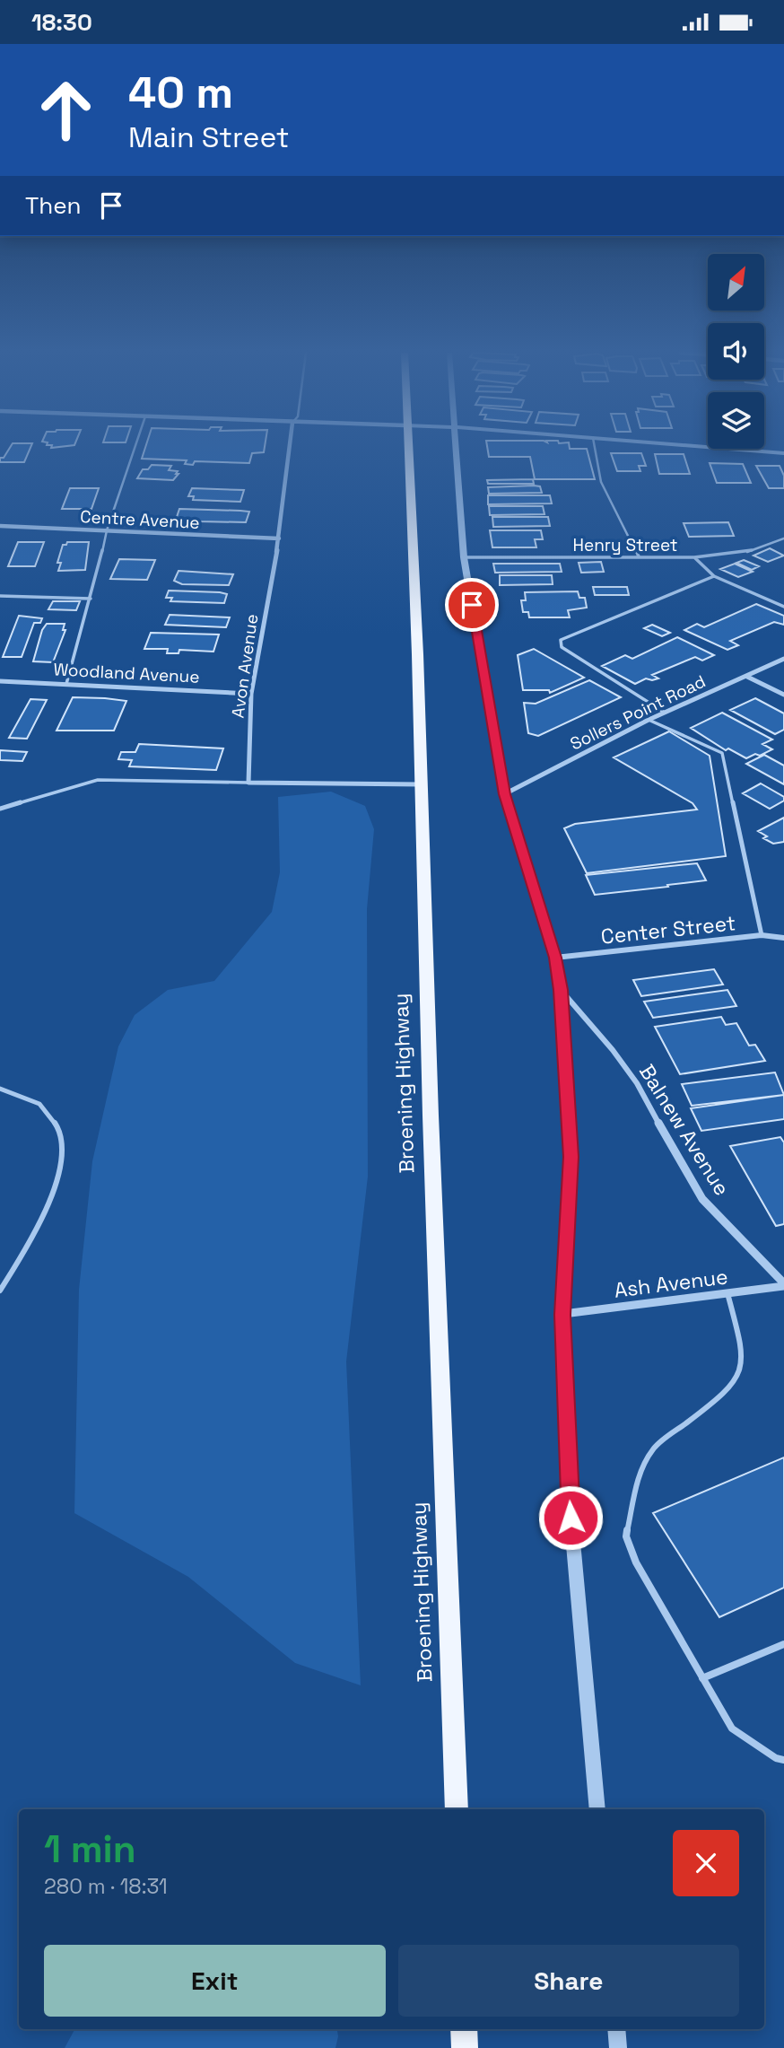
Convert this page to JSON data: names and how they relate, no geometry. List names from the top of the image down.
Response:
{
  "streets": {
    "main road": ["Broening Highway"],
    "street": [
      "Centre Avenue",
      "Avon Avenue",
      "Woodland Avenue",
      "Sollers Point Road",
      "Center Street",
      "Balnew Avenue",
      "Ash Avenue"
    ],
    "lane": ["Henry Street"]
  },
  "crossings": [
    ["Centre Avenue", "Avon Avenue"],
    ["Avon Avenue", "Woodland Avenue"],
    ["Balnew Avenue", "Ash Avenue"]
  ],
  "north": "top right",
  "page": {
    "status": "18:30",
    "turn": ["40 m", "Main Street"],
    "then": "Then",
    "heading": ["1 min", "280 m · 18:31"],
    "buttons": ["Exit", "Share"]
  }
}
